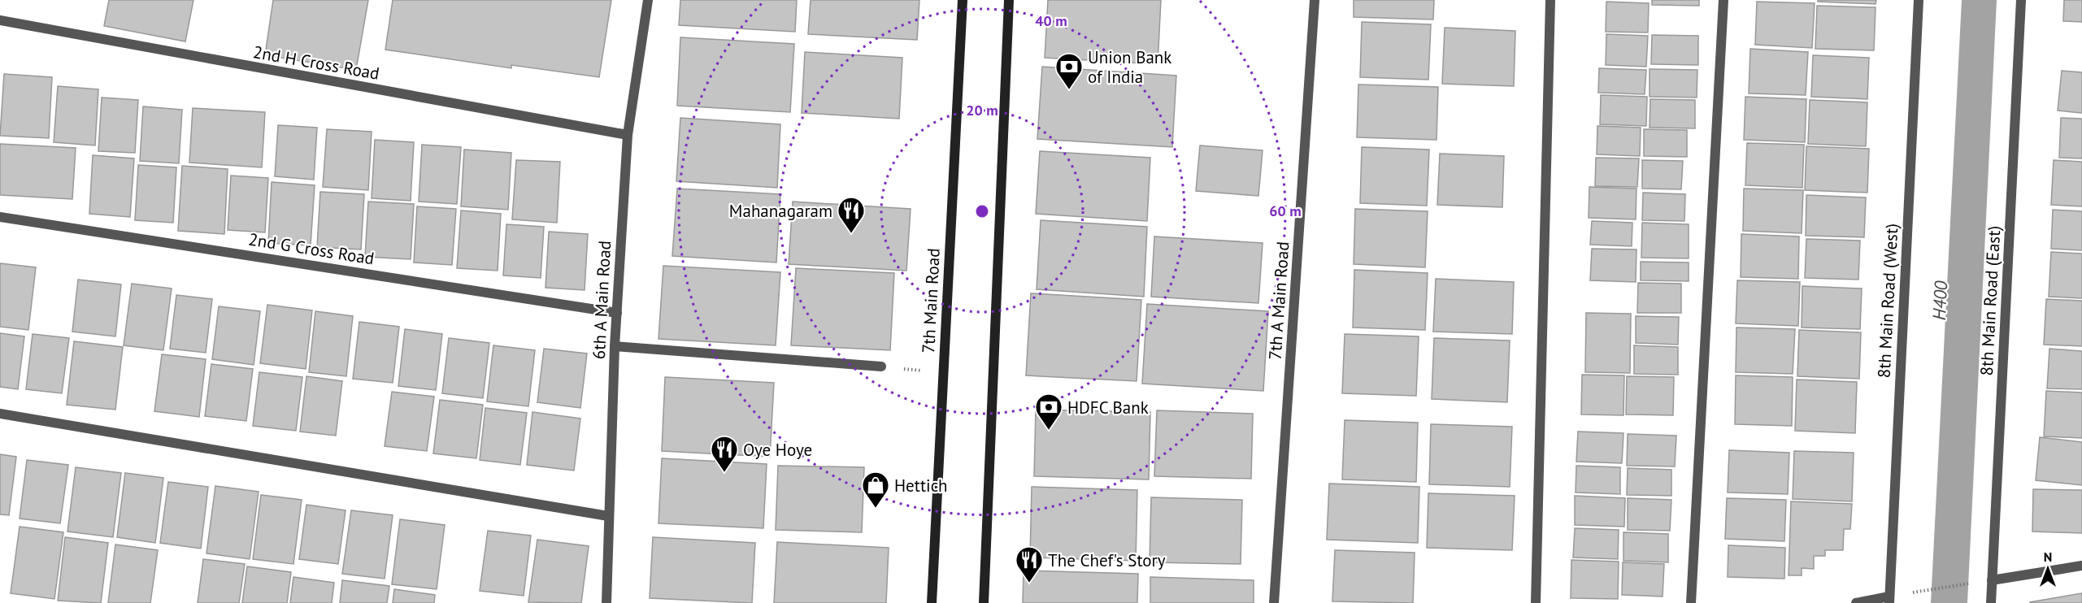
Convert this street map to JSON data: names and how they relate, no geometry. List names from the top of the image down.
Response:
{
  "streets": {
    "main road": ["7th Main Road"],
    "street": [
      "2nd H Cross Road",
      "2nd G Cross Road",
      "6th A Main Road",
      "7th A Main Road",
      "8th Main Road (West)",
      "8th Main Road (East)"
    ]
  },
  "crossings": [
    ["2nd H Cross Road", "6th A Main Road"],
    ["2nd G Cross Road", "6th A Main Road"]
  ],
  "water": ["H400"],
  "places": {
    "bank": ["Union Bank of India", "HDFC Bank"],
    "restaurant": ["Mahanagaram", "Oye Hoye", "The Chef's Story"],
    "shop": ["Hettich"]
  },
  "north": "top",
  "rings": ["40 m", "20 m", "60 m"]
}
